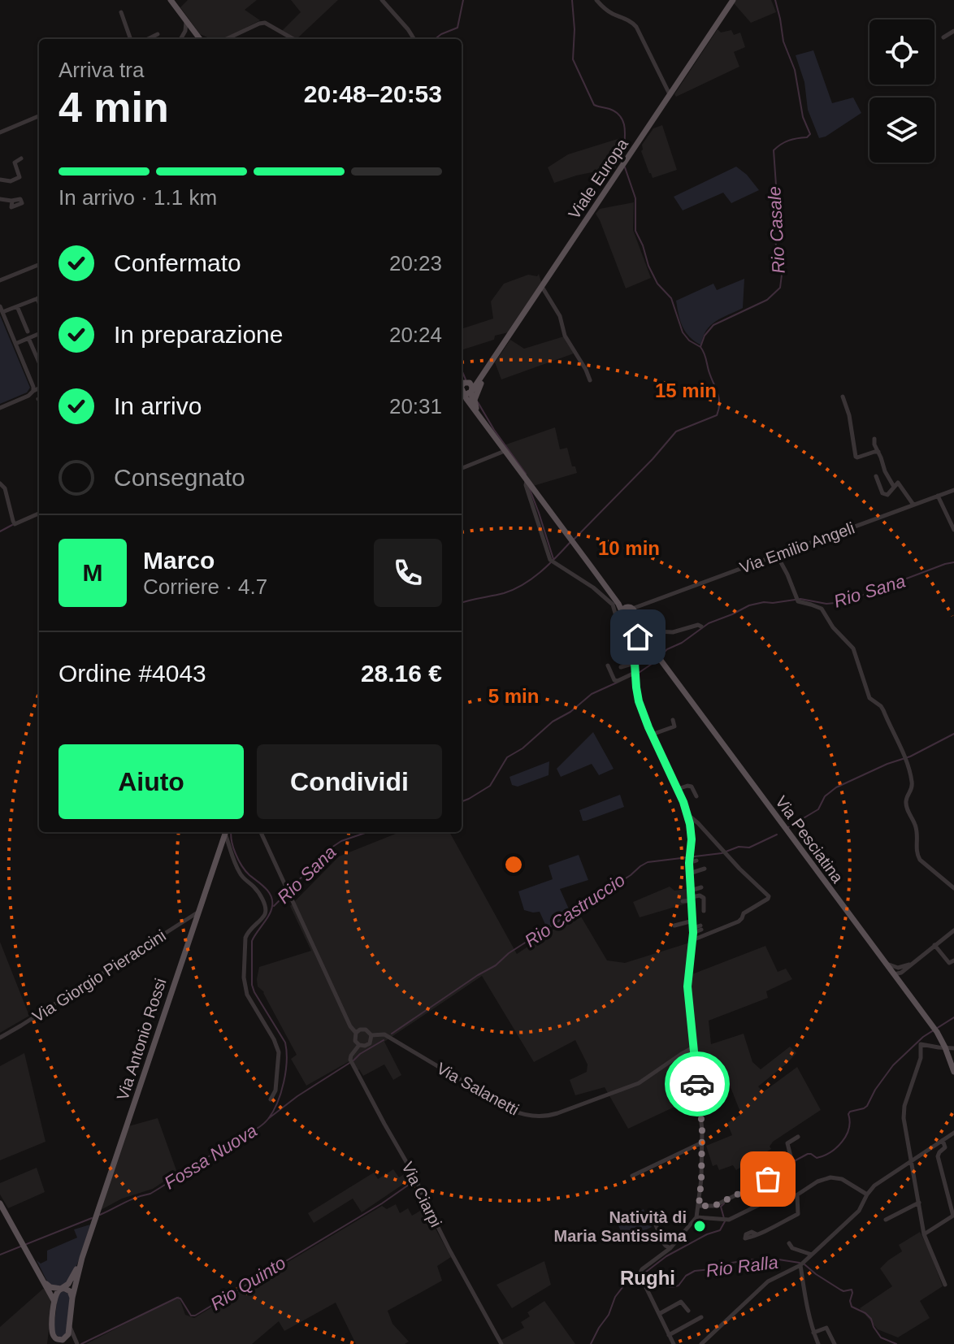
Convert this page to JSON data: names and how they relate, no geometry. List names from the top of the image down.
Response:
{
  "streets": {
    "main road": ["Viale Europa", "Via Pesciatina", "Via Antonio Rossi"],
    "street": [
      "Via Emilio Angeli",
      "Via Giorgio Pieraccini",
      "Via Salanetti",
      "Via Ciarpi"
    ]
  },
  "crossings": [
    ["Viale Europa", "Via Pesciatina"],
    ["Via Emilio Angeli", "Via Pesciatina"],
    ["Via Giorgio Pieraccini", "Via Antonio Rossi"],
    ["Via Salanetti", "Via Ciarpi"]
  ],
  "districts": ["Rughi"],
  "water": [
    "Rio Casale",
    "Rio Sana",
    "Rio Castruccio",
    "Fossa Nuova",
    "Rio Ralla",
    "Rio Quinto"
  ],
  "places": ["Natività di Maria Santissima"],
  "page": {
    "heading": ["4 min", "Arriva tra", "20:48–20:53"],
    "panel": [
      "Marco",
      "Corriere · 4.7",
      "Ordine #4043",
      "28.16 €"
    ],
    "bar": "In arrivo · 1.1 km",
    "list": [
      ["Confermato", "20:23"],
      ["In preparazione", "20:24"],
      ["In arrivo", "20:31"],
      "Consegnato"
    ],
    "round": "M",
    "buttons": ["Aiuto", "Condividi"]
  },
  "rings": ["15 min", "10 min", "5 min"]
}
